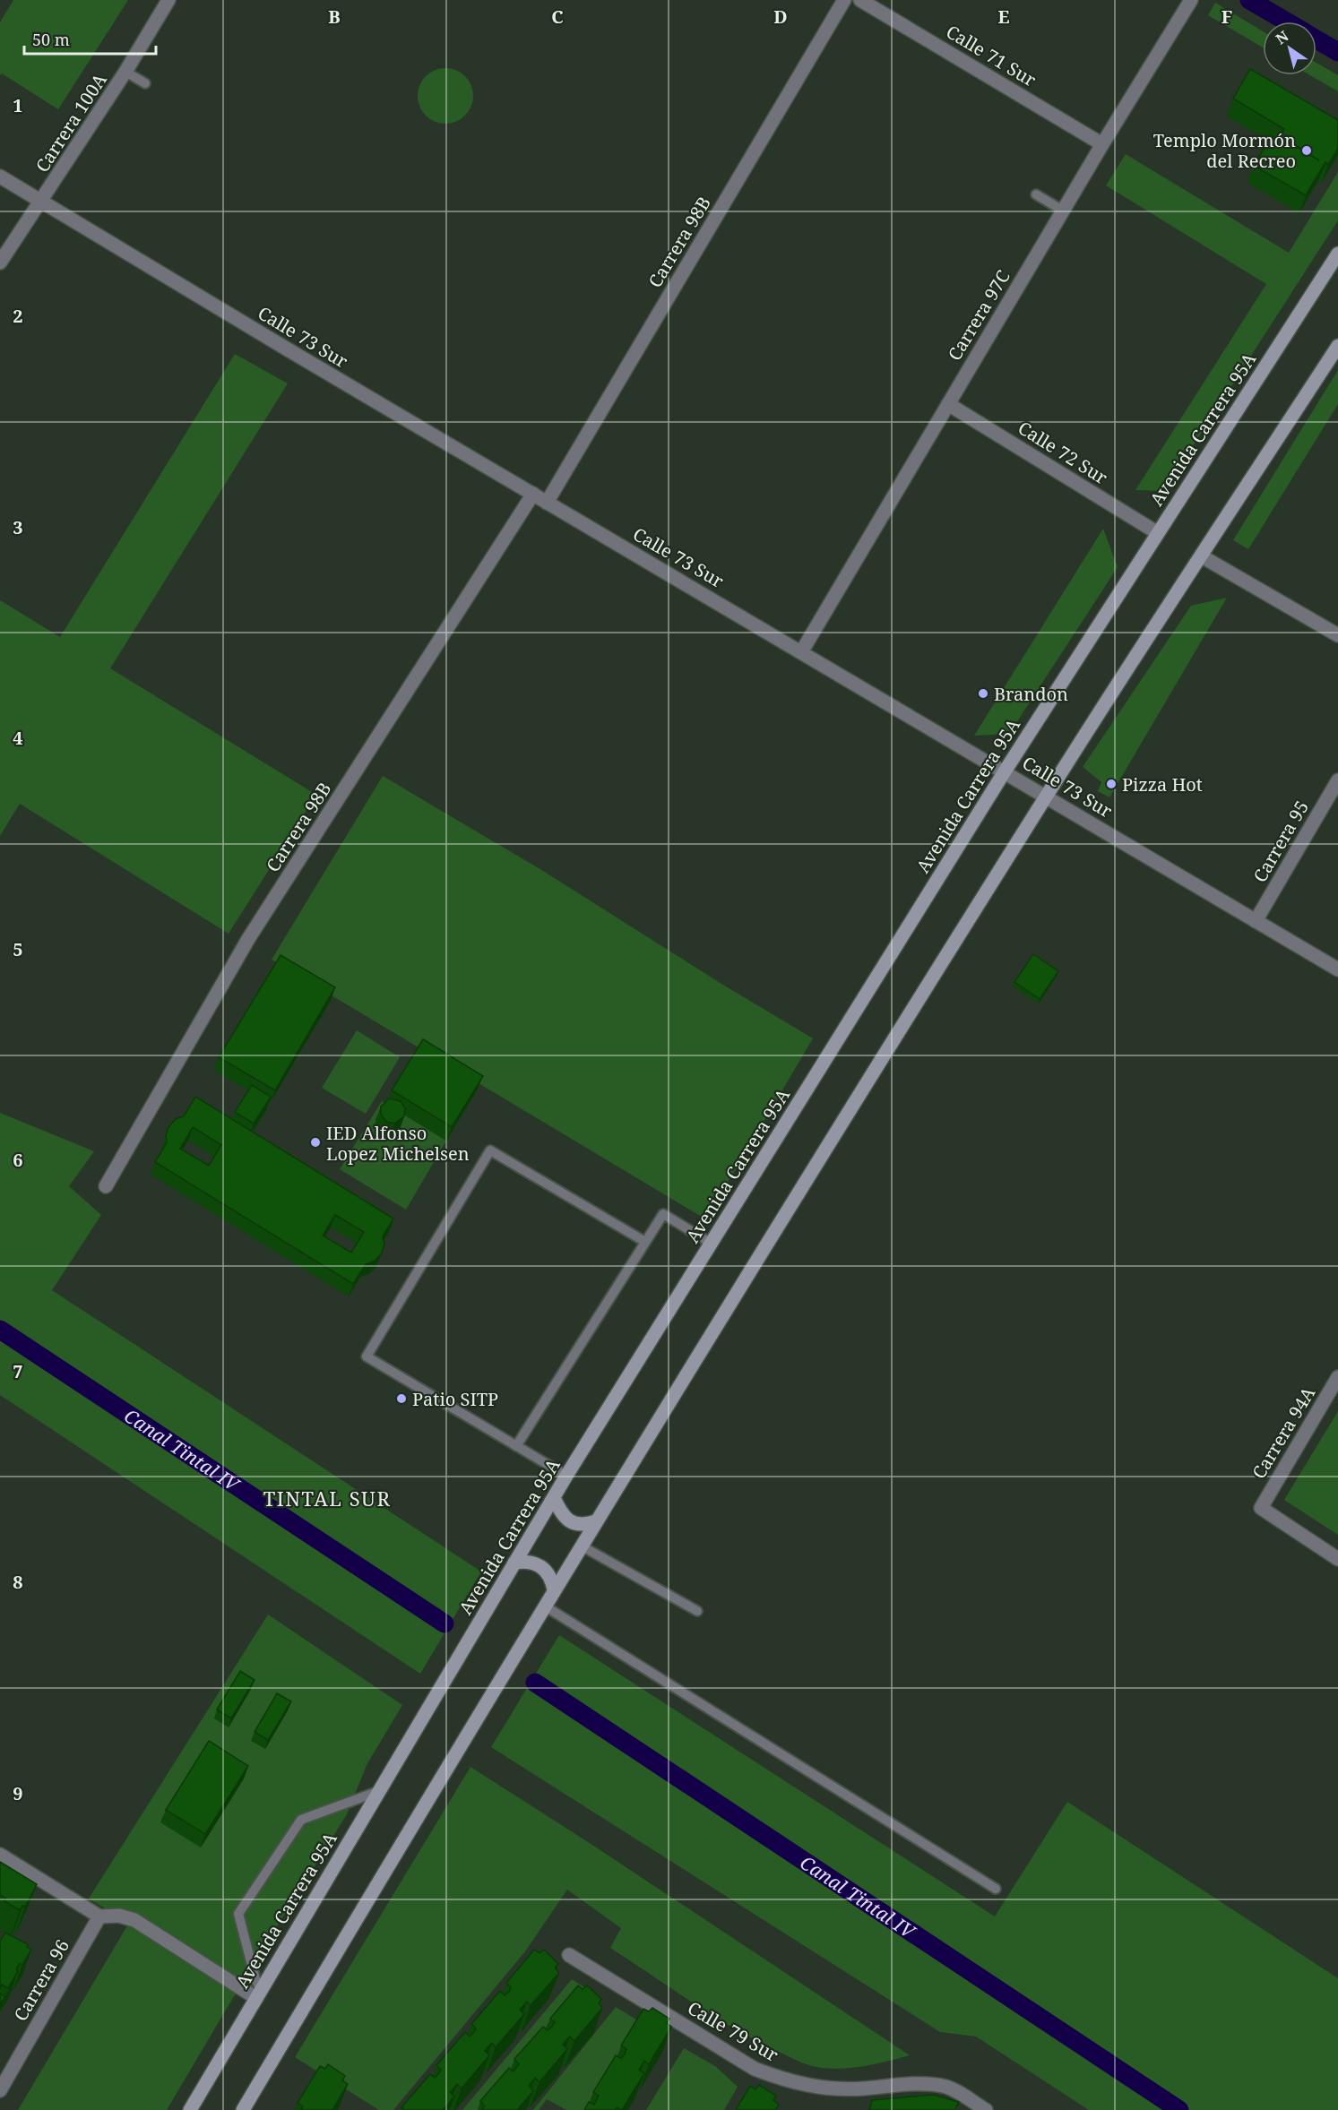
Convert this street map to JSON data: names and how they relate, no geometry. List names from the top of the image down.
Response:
{
  "streets": {
    "main road": ["Avenida Carrera 95A"],
    "street": [
      "Calle 71 Sur",
      "Carrera 100A",
      "Carrera 98B",
      "Carrera 97C",
      "Calle 73 Sur",
      "Calle 72 Sur",
      "Carrera 95",
      "Carrera 94A",
      "Carrera 96",
      "Calle 79 Sur"
    ]
  },
  "crossings": [
    ["Calle 71 Sur", "Carrera 97C"],
    ["Carrera 100A", "Calle 73 Sur"],
    ["Carrera 98B", "Calle 73 Sur"],
    ["Carrera 97C", "Calle 73 Sur"],
    ["Carrera 97C", "Calle 72 Sur"],
    ["Calle 73 Sur", "Avenida Carrera 95A"],
    ["Calle 73 Sur", "Carrera 95"],
    ["Avenida Carrera 95A", "Calle 72 Sur"]
  ],
  "districts": ["TINTAL SUR"],
  "water": ["Canal Tintal IV"],
  "places": [
    "Templo Mormón del Recreo",
    "Brandon",
    "Pizza Hot",
    "IED Alfonso Lopez Michelsen",
    "Patio SITP"
  ],
  "scale_bar": "50 m",
  "north": "top left",
  "grid": {
    "columns": [
      "B",
      "C",
      "D",
      "E",
      "F"
    ],
    "rows": [
      "1",
      "2",
      "3",
      "4",
      "5",
      "6",
      "7",
      "8",
      "9"
    ]
  }
}
